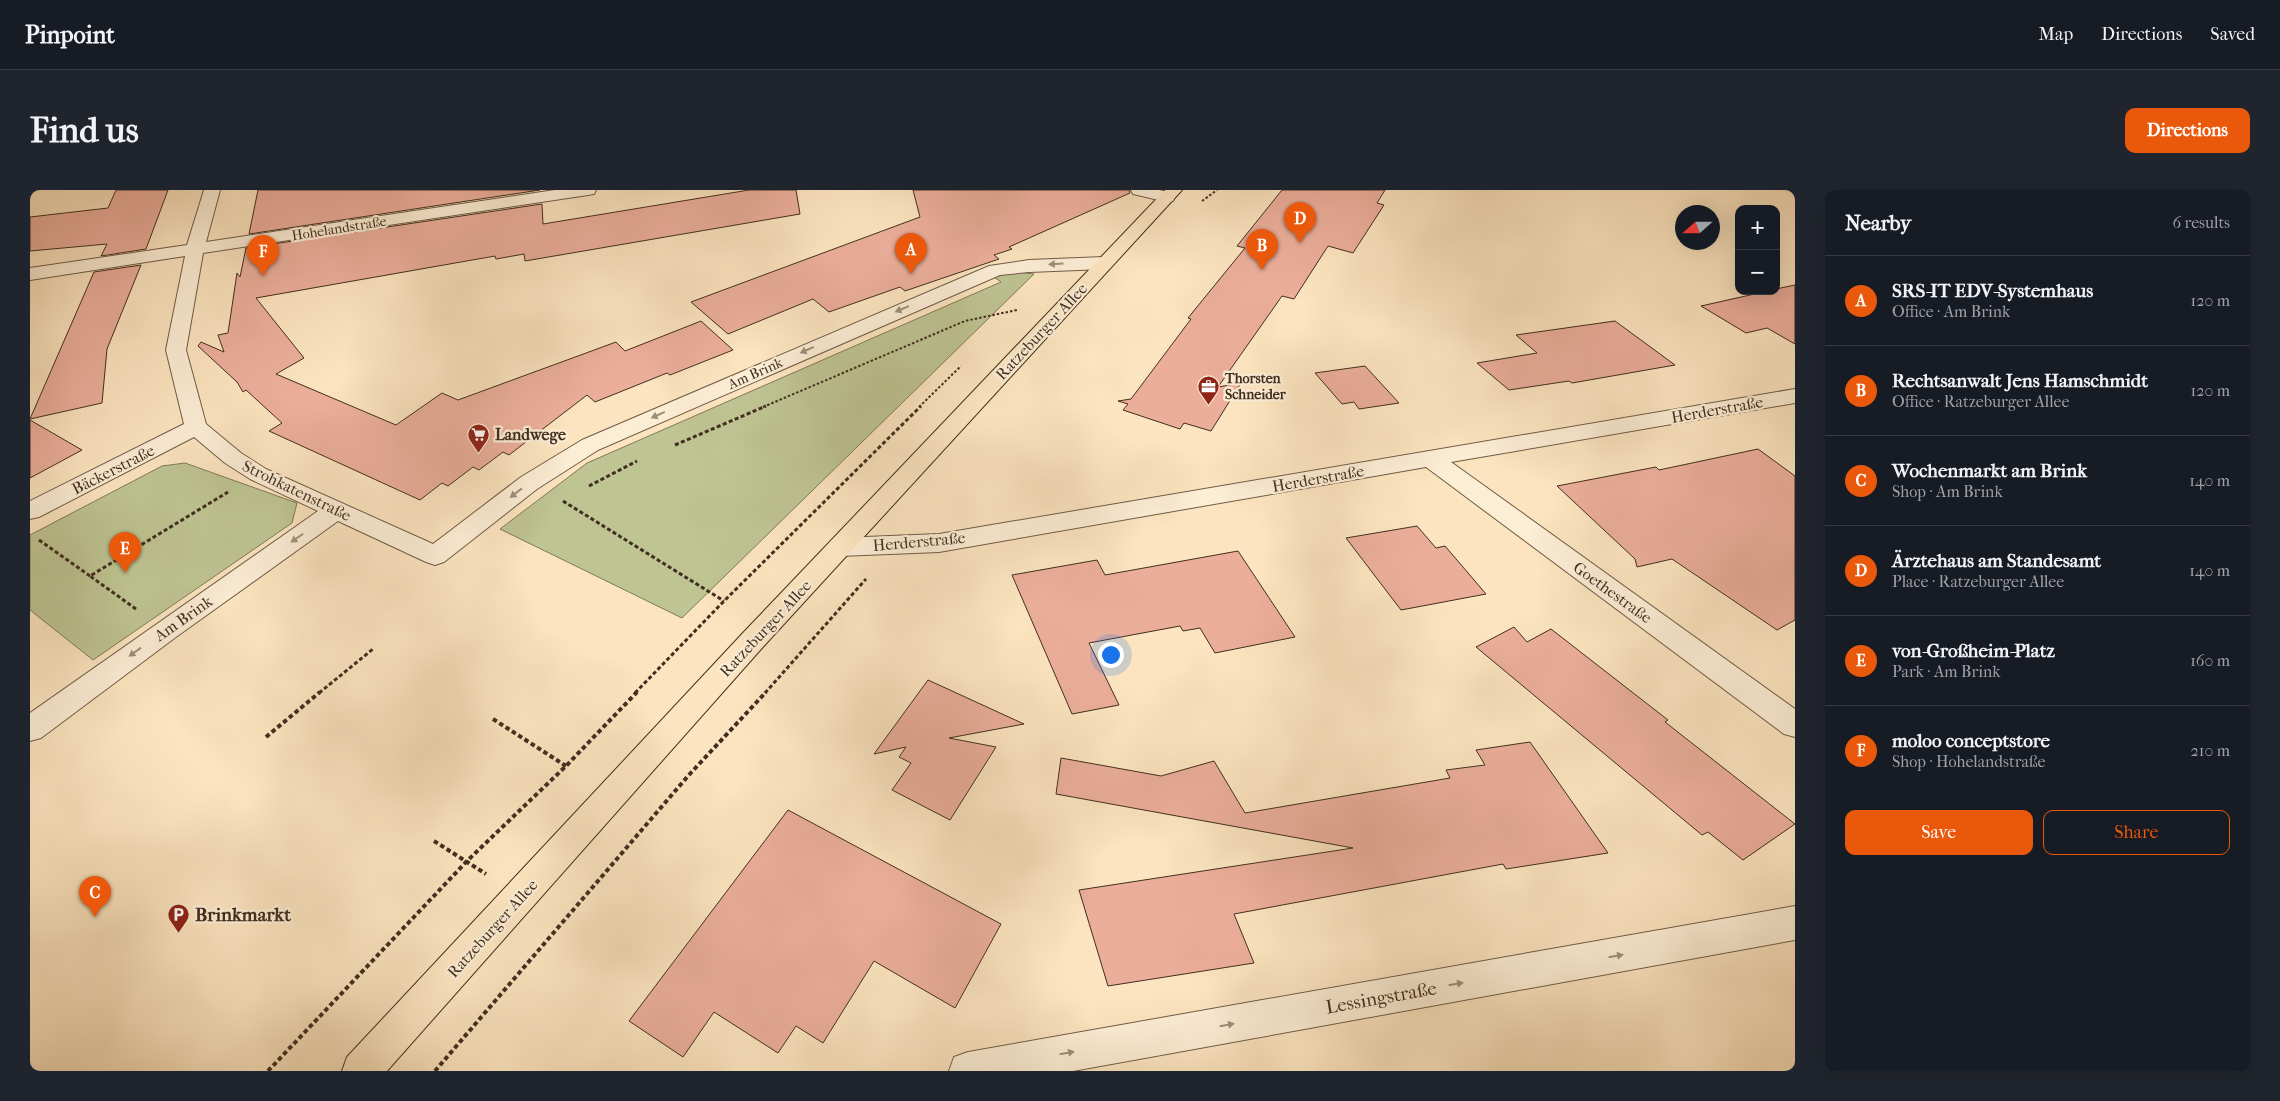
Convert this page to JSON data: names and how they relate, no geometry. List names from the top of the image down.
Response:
{
  "streets": {
    "main road": ["Ratzeburger Allee"],
    "street": [
      "Hohelandstraße",
      "Am Brink",
      "Herderstraße",
      "Bäckerstraße",
      "Strohkatenstraße",
      "Goethestraße",
      "Lessingstraße"
    ]
  },
  "crossings": [
    ["Ratzeburger Allee", "Am Brink"],
    ["Ratzeburger Allee", "Herderstraße"],
    ["Am Brink", "Strohkatenstraße"],
    ["Herderstraße", "Goethestraße"],
    ["Bäckerstraße", "Strohkatenstraße"]
  ],
  "one_way": ["Am Brink", "Lessingstraße"],
  "places": {
    "office": ["Thorsten Schneider"],
    "supermarket": ["Landwege"],
    "parking": ["Brinkmarkt"]
  },
  "north": "left",
  "page": {
    "header": "Pinpoint",
    "nav": ["Map", "Directions", "Saved"],
    "buttons": [
      "Directions",
      ["Save", "Share"]
    ],
    "title": "Find us",
    "heading": ["Nearby", "6 results"],
    "pins": [
      "D",
      "B",
      "A",
      "F",
      "E",
      "C"
    ],
    "map_buttons": ["+", "−"],
    "list": [
      {
        "mark": "A",
        "name": "SRS-IT EDV-Systemhaus",
        "note": "Office · Am Brink",
        "value": "120 m"
      },
      {
        "mark": "B",
        "name": "Rechtsanwalt Jens Hamschmidt",
        "note": "Office · Ratzeburger Allee",
        "value": "120 m"
      },
      {
        "mark": "C",
        "name": "Wochenmarkt am Brink",
        "note": "Shop · Am Brink",
        "value": "140 m"
      },
      {
        "mark": "D",
        "name": "Ärztehaus am Standesamt",
        "note": "Place · Ratzeburger Allee",
        "value": "140 m"
      },
      {
        "mark": "E",
        "name": "von-Großheim-Platz",
        "note": "Park · Am Brink",
        "value": "160 m"
      },
      {
        "mark": "F",
        "name": "moloo conceptstore",
        "note": "Shop · Hohelandstraße",
        "value": "210 m"
      }
    ]
  }
}
